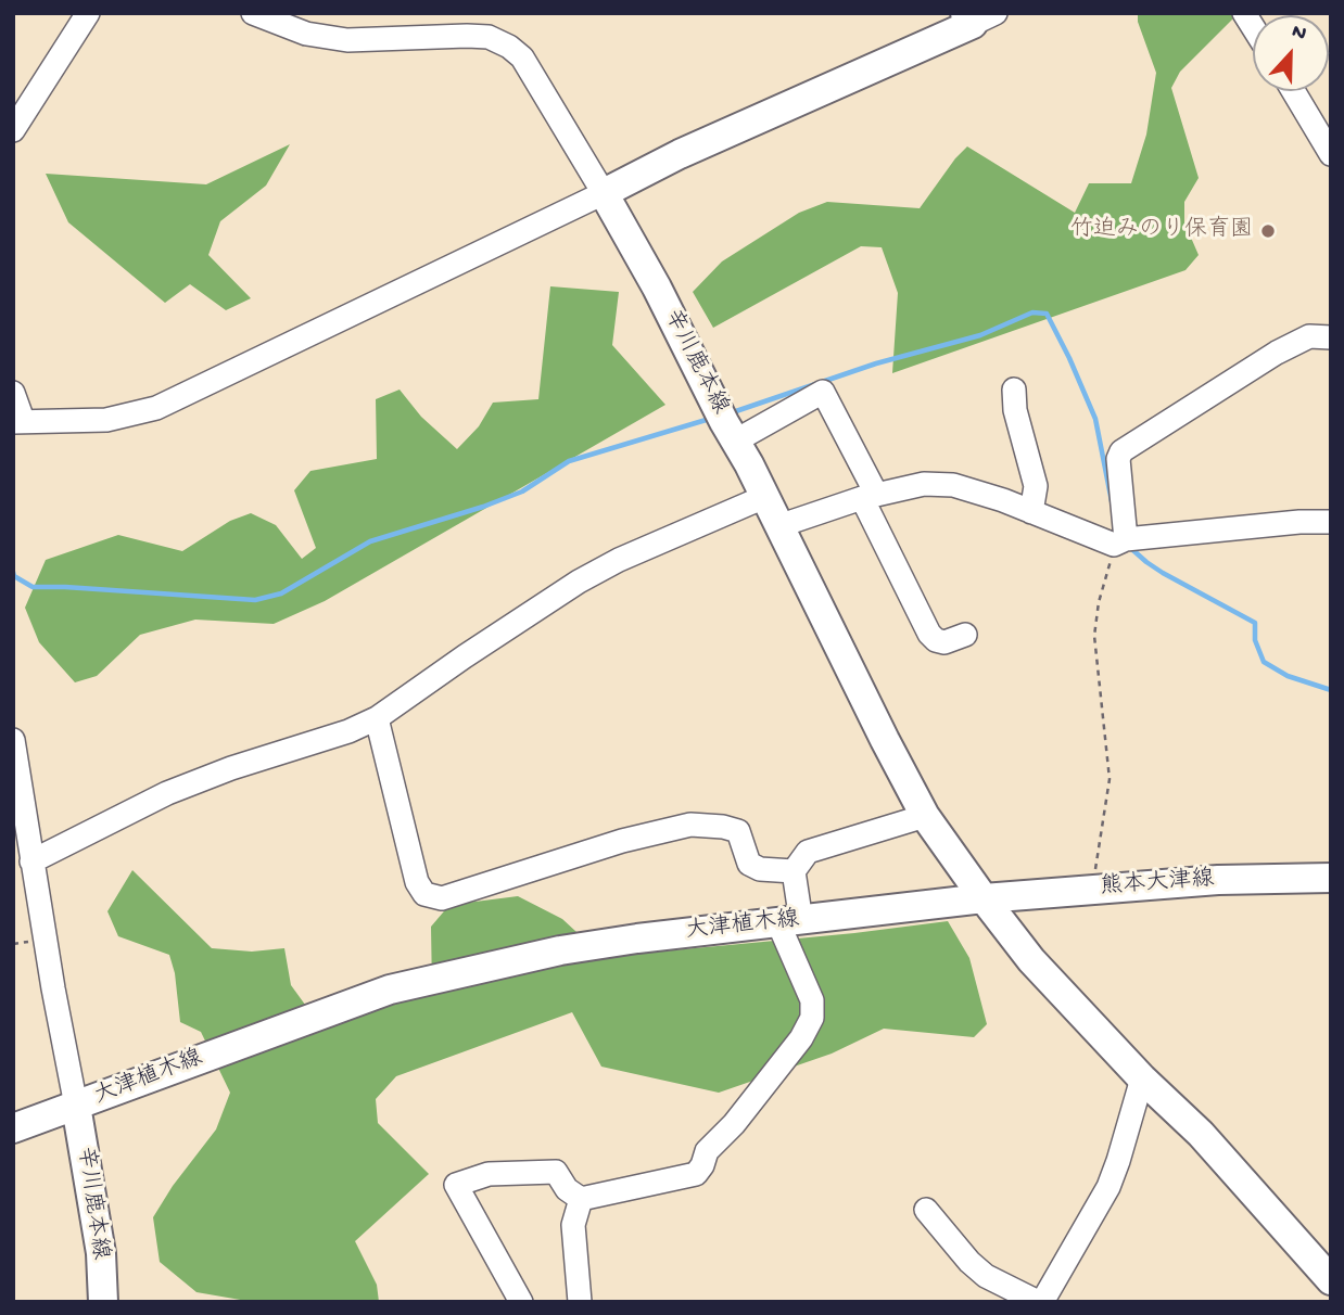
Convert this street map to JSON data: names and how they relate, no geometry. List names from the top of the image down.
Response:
{
  "streets": {
    "main road": ["辛川鹿本線", "熊本大津線", "大津植木線"]
  },
  "crossings": [
    ["辛川鹿本線", "熊本大津線"],
    ["辛川鹿本線", "大津植木線"],
    ["熊本大津線", "大津植木線"]
  ],
  "places": ["竹迫みのり保育園"],
  "north": "top"
}
